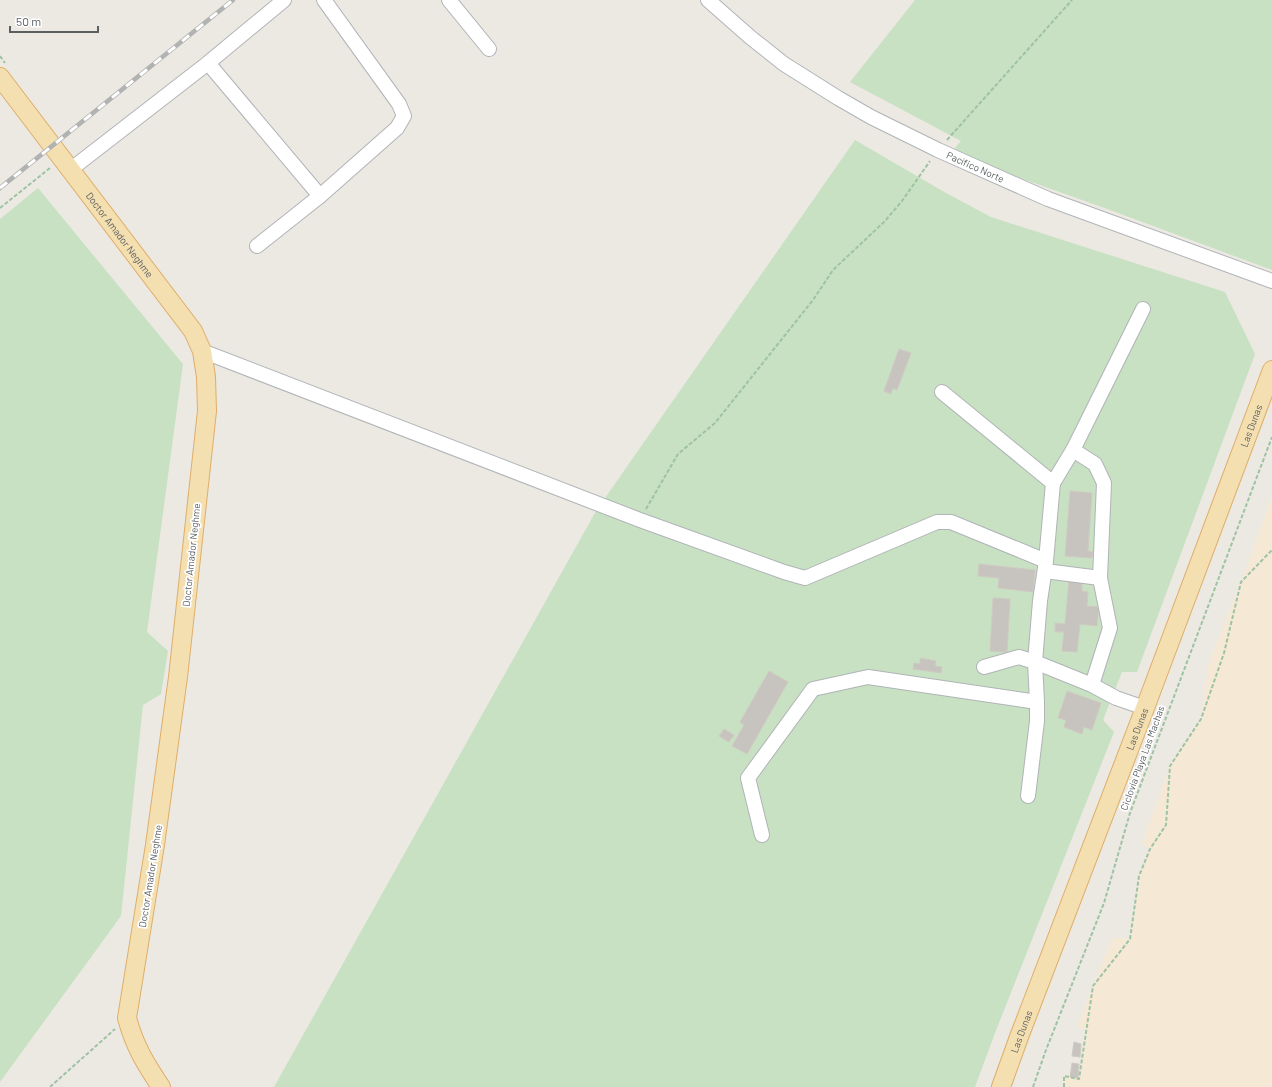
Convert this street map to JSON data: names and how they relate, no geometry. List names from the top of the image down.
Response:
{
  "streets": {
    "main road": ["Doctor Amador Neghme", "Las Dunas"],
    "street": ["Pacífico Norte"],
    "path": ["Ciclovía Playa Las Machas"]
  },
  "scale_bar": "50 m"
}
